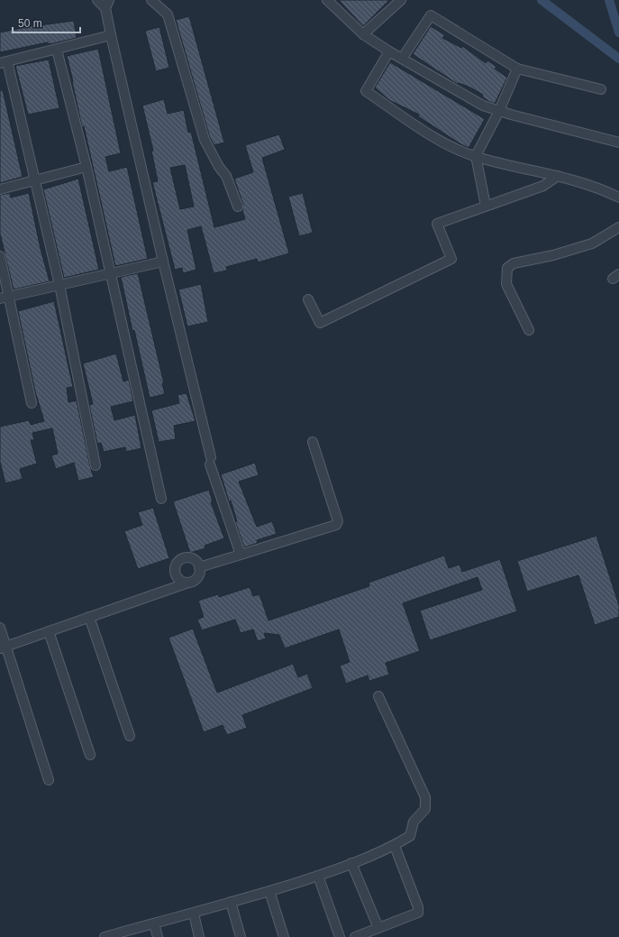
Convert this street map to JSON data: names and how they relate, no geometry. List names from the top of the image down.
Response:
{
  "scale_bar": "50 m"
}
